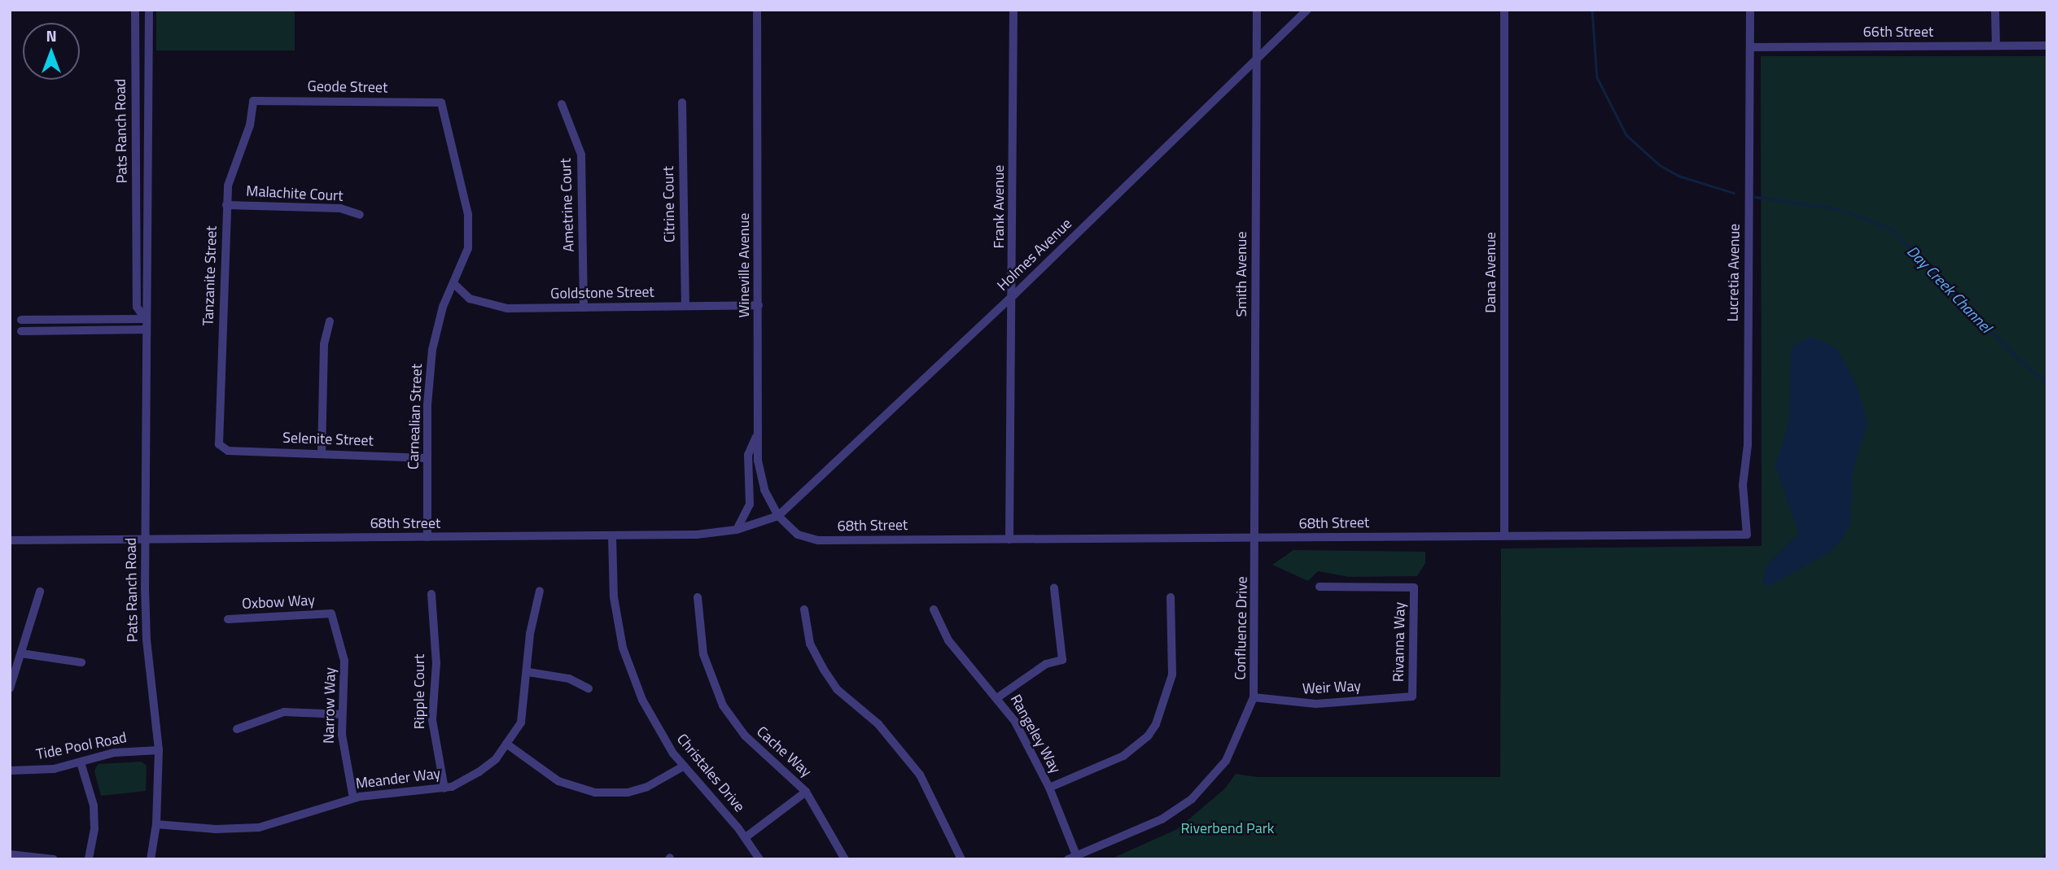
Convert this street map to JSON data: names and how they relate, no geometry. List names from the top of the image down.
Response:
{
  "streets": {
    "street": [
      "66th Street",
      "Geode Street",
      "Pats Ranch Road",
      "Malachite Court",
      "Citrine Court",
      "Ametrine Court",
      "Frank Avenue",
      "Holmes Avenue",
      "Wineville Avenue",
      "Dana Avenue",
      "Lucretia Avenue",
      "Smith Avenue",
      "Tanzanite Street",
      "Goldstone Street",
      "Carnealian Street",
      "Selenite Street",
      "68th Street",
      "Oxbow Way",
      "Confluence Drive",
      "Rivanna Way",
      "Weir Way",
      "Ripple Court",
      "Narrow Way",
      "Rangeley Way",
      "Tide Pool Road",
      "Cache Way",
      "Christales Drive",
      "Meander Way"
    ]
  },
  "crossings": [
    ["66th Street", "Lucretia Avenue"],
    ["Geode Street", "Tanzanite Street"],
    ["Geode Street", "Carnealian Street"],
    ["Pats Ranch Road", "68th Street"],
    ["Pats Ranch Road", "Tide Pool Road"],
    ["Pats Ranch Road", "Meander Way"],
    ["Malachite Court", "Tanzanite Street"],
    ["Citrine Court", "Goldstone Street"],
    ["Ametrine Court", "Goldstone Street"],
    ["Frank Avenue", "Holmes Avenue"],
    ["Frank Avenue", "68th Street"],
    ["Holmes Avenue", "Wineville Avenue"],
    ["Holmes Avenue", "Smith Avenue"],
    ["Holmes Avenue", "68th Street"],
    ["Wineville Avenue", "Goldstone Street"],
    ["Wineville Avenue", "68th Street"],
    ["Dana Avenue", "68th Street"],
    ["Lucretia Avenue", "68th Street"],
    ["Smith Avenue", "68th Street"],
    ["Smith Avenue", "Confluence Drive"],
    ["Tanzanite Street", "Selenite Street"],
    ["Goldstone Street", "Carnealian Street"],
    ["Carnealian Street", "Selenite Street"],
    ["Carnealian Street", "68th Street"],
    ["68th Street", "Confluence Drive"],
    ["68th Street", "Christales Drive"],
    ["Oxbow Way", "Narrow Way"],
    ["Confluence Drive", "Weir Way"],
    ["Confluence Drive", "Rangeley Way"],
    ["Rivanna Way", "Weir Way"],
    ["Ripple Court", "Meander Way"],
    ["Narrow Way", "Meander Way"]
  ],
  "water": ["Day Creek Channel"],
  "parks": ["Riverbend Park"],
  "north": "top"
}
